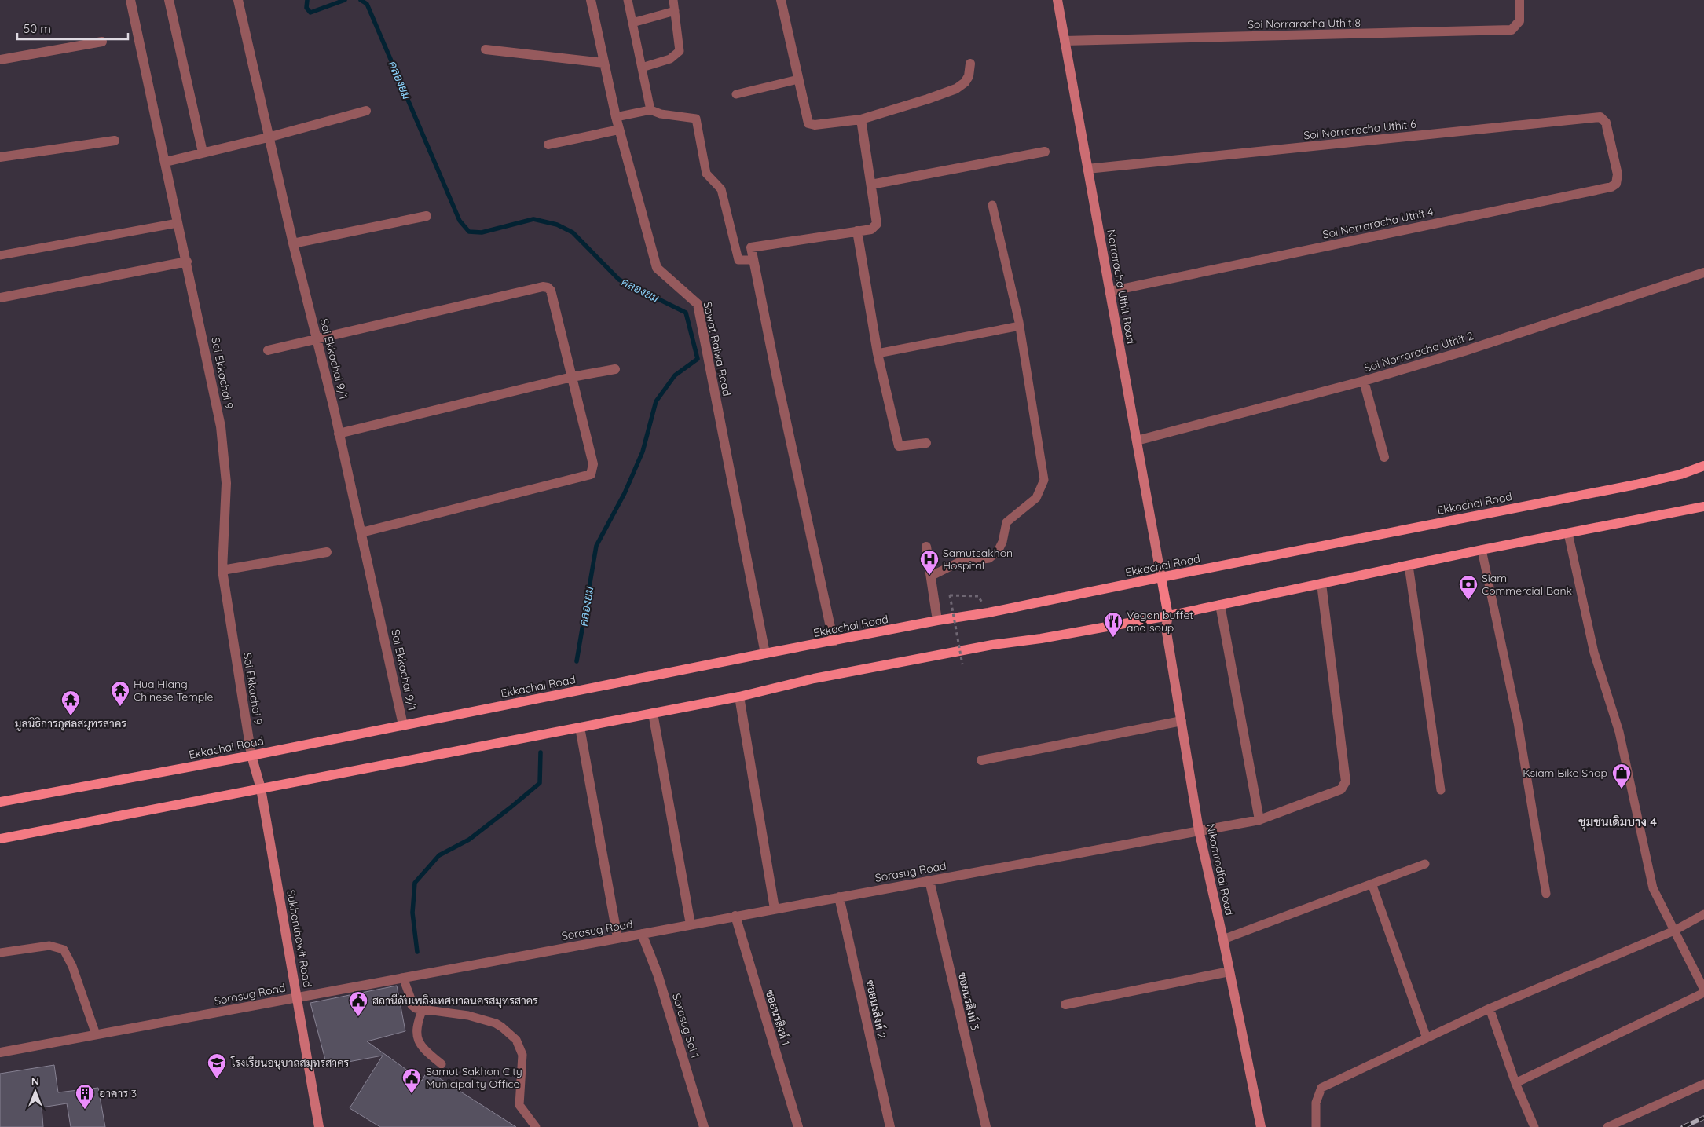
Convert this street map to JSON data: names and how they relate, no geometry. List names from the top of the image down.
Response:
{
  "streets": {
    "main road": ["Ekkachai Road"],
    "street": [
      "Soi Norraracha Uthit 8",
      "Soi Norraracha Uthit 6",
      "Soi Norraracha Uthit 4",
      "Norraracha Uthit Road",
      "Sawat Raiwa Road",
      "Soi Norraracha Uthit 2",
      "Soi Ekkachai 9/1",
      "Soi Ekkachai 9",
      "Nikomrodfai Road",
      "Sorasug Road",
      "Sukhonthawit Road",
      "ซอยนรสิงห์ 3",
      "ซอยนรสิงห์ 2",
      "ซอยนรสิงห์ 1",
      "Sorasug Soi 1"
    ]
  },
  "crossings": [
    ["Soi Norraracha Uthit 8", "Norraracha Uthit Road"],
    ["Soi Norraracha Uthit 6", "Soi Norraracha Uthit 4"],
    ["Soi Norraracha Uthit 6", "Norraracha Uthit Road"],
    ["Soi Norraracha Uthit 4", "Norraracha Uthit Road"],
    ["Norraracha Uthit Road", "Soi Norraracha Uthit 2"],
    ["Norraracha Uthit Road", "Ekkachai Road"],
    ["Sawat Raiwa Road", "Ekkachai Road"],
    ["Soi Ekkachai 9/1", "Ekkachai Road"],
    ["Soi Ekkachai 9", "Ekkachai Road"],
    ["Soi Ekkachai 9", "Sukhonthawit Road"],
    ["Ekkachai Road", "Sukhonthawit Road"],
    ["Nikomrodfai Road", "Sorasug Road"],
    ["Sorasug Road", "Sukhonthawit Road"],
    ["Sorasug Road", "ซอยนรสิงห์ 3"],
    ["Sorasug Road", "ซอยนรสิงห์ 2"],
    ["Sorasug Road", "ซอยนรสิงห์ 1"],
    ["Sorasug Road", "Sorasug Soi 1"]
  ],
  "districts": ["ชุมชนเดิมบาง 4"],
  "water": ["คลองยม"],
  "places": {
    "hospital": ["Samutsakhon Hospital"],
    "bank": ["Siam Commercial Bank"],
    "restaurant": ["Vegan buffet and soup"],
    "temple": ["Hua Hiang Chinese Temple", "มูลนิธิการกุศลสมุทรสาคร"],
    "shop": ["Ksiam Bike Shop"],
    "public building": ["สถานีดับเพลิงเทศบาลนครสมุทรสาคร", "Samut Sakhon City Municipality Office"],
    "school or university": ["โรงเรียนอนุบาลสมุทรสาคร"],
    "building": ["อาคาร 3"]
  },
  "scale_bar": "50 m",
  "north": "top"
}
